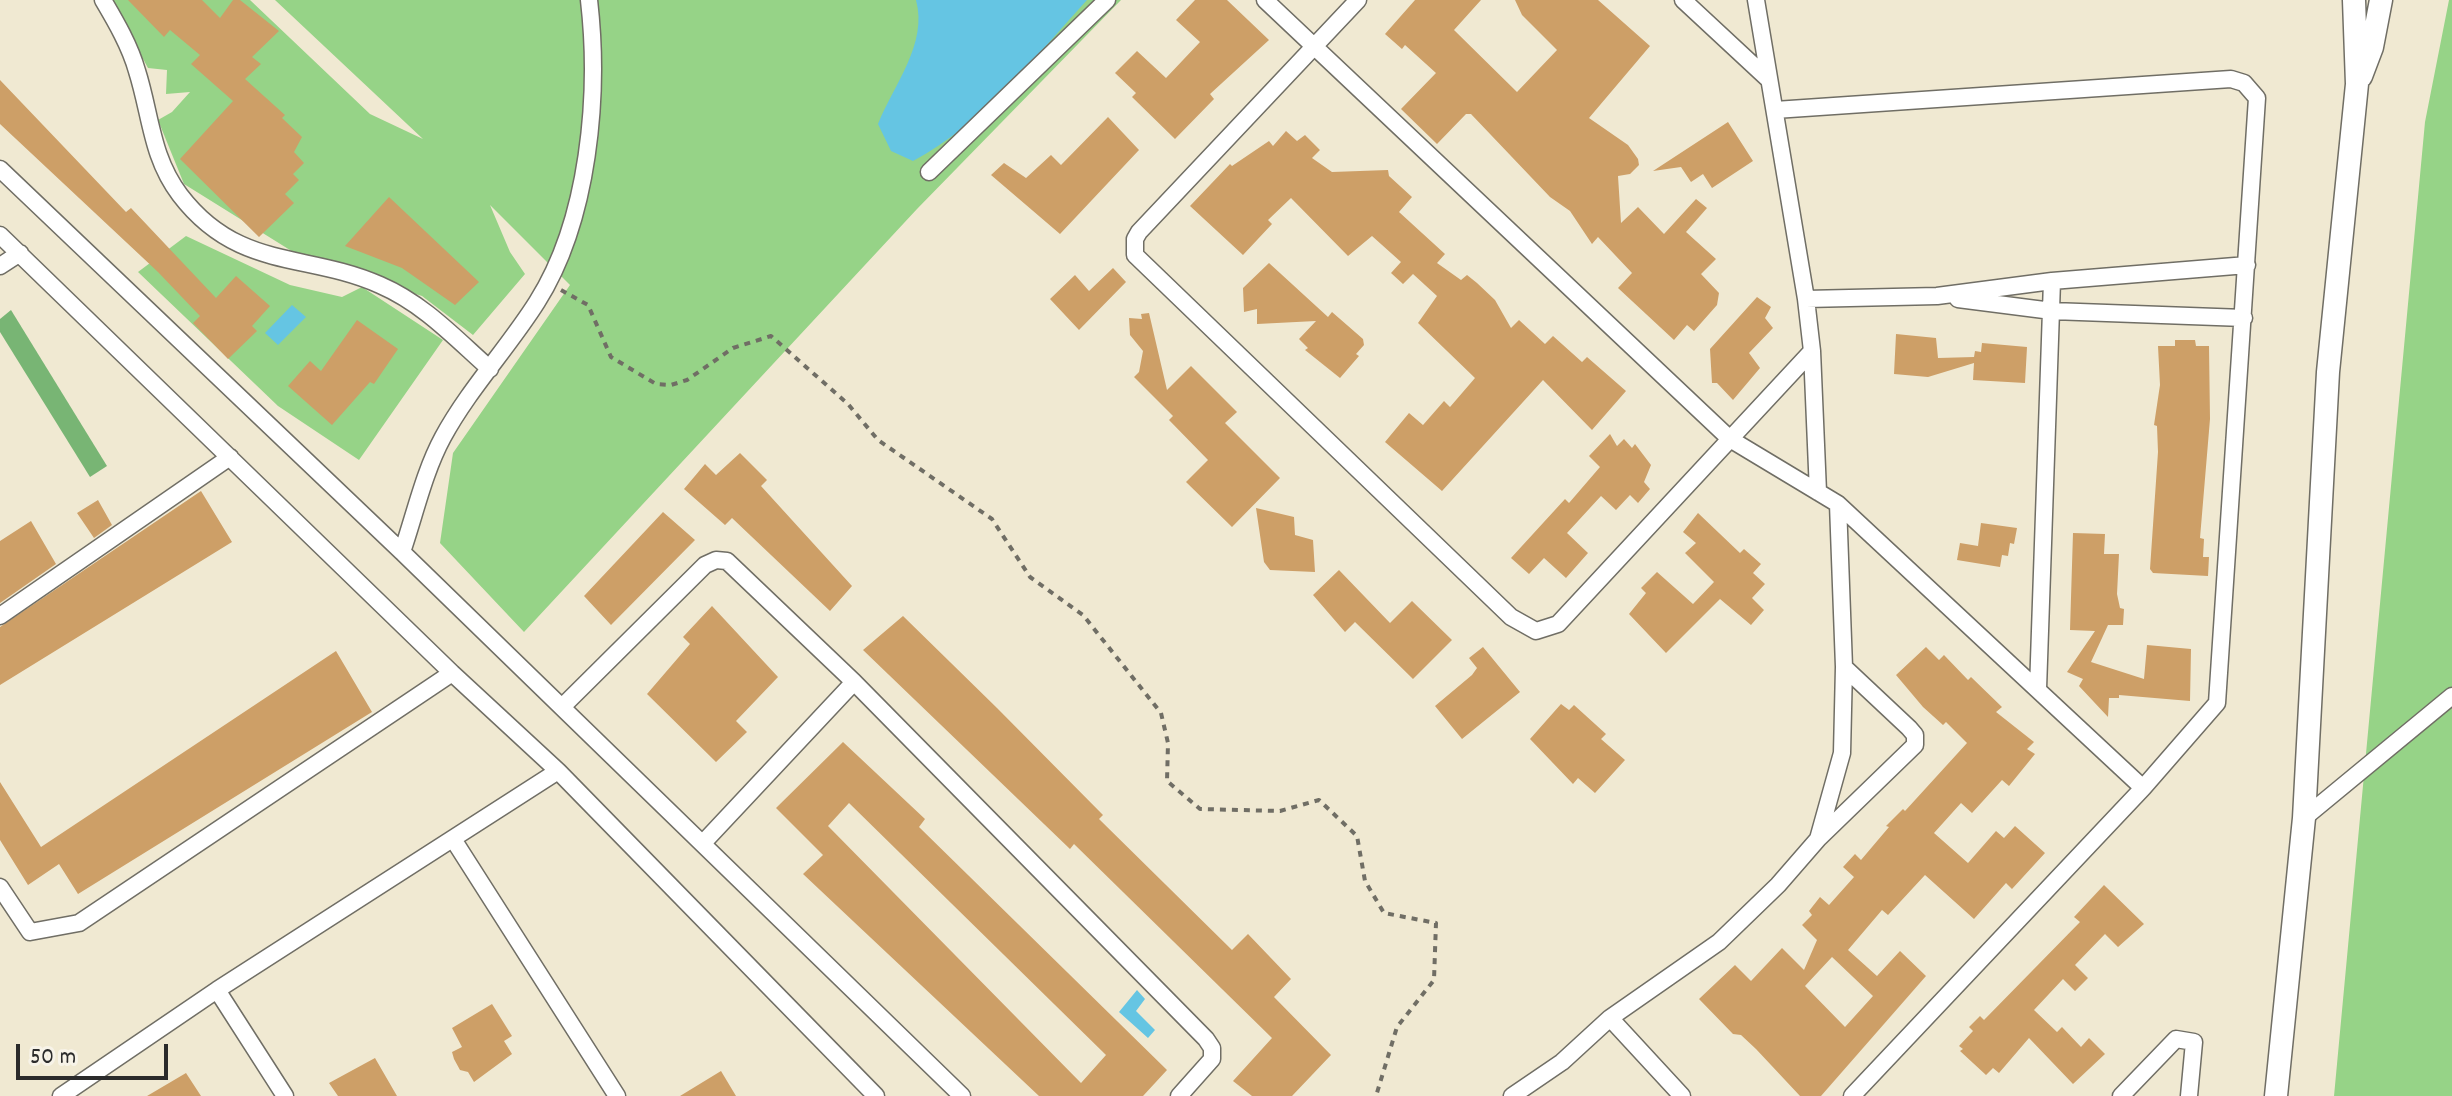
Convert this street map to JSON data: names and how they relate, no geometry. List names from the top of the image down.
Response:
{
  "scale_bar": "50 m"
}
